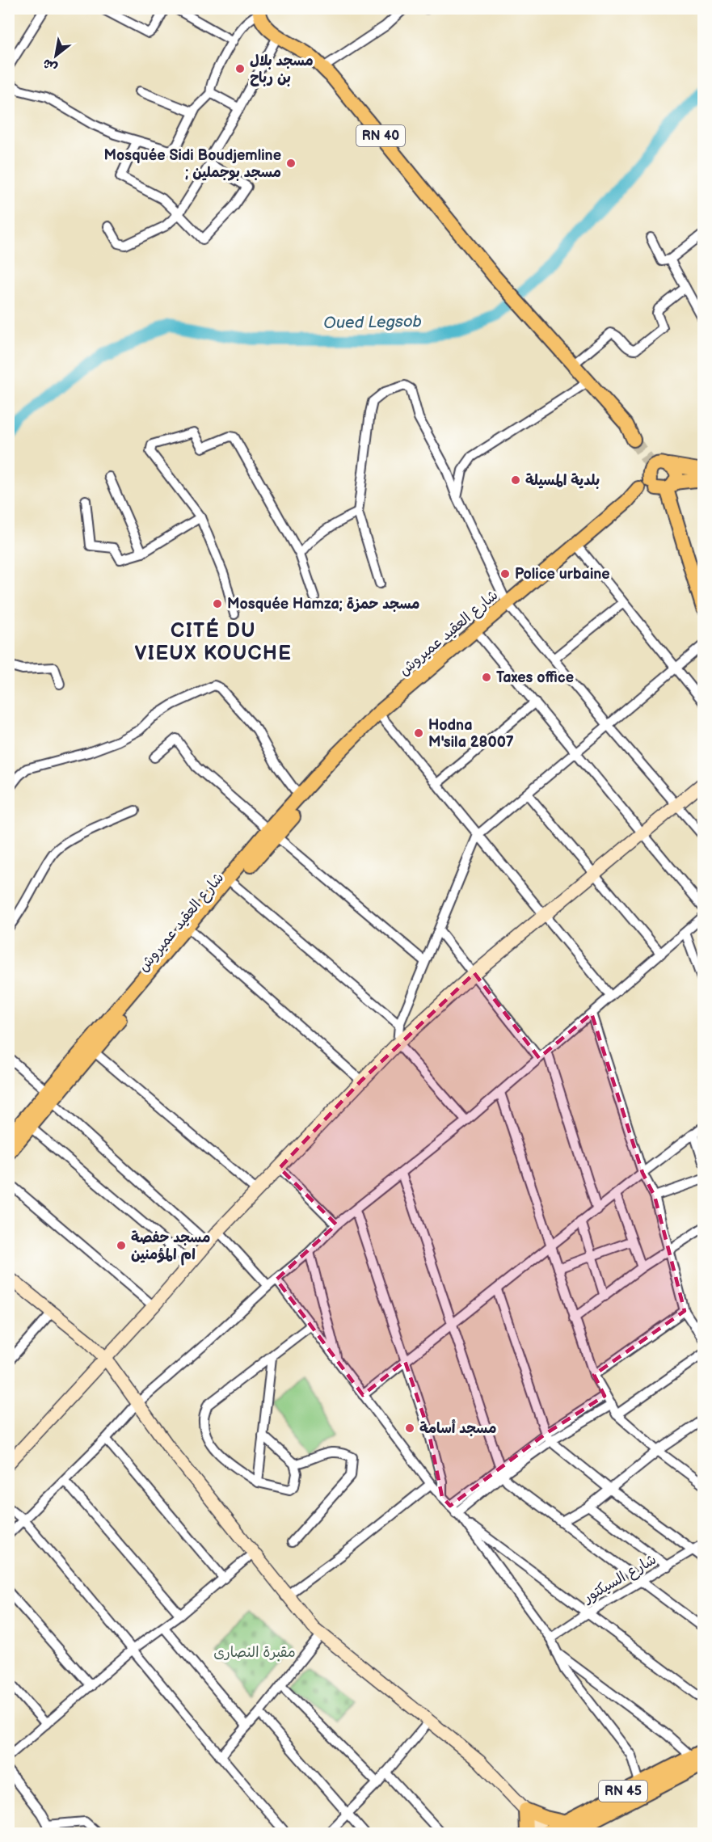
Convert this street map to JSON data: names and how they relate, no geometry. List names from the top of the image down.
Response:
{
  "streets": {
    "main road": ["RN 40", "شارع العقيد عميروش", "RN 45"],
    "street": ["شارع السيكتور"]
  },
  "districts": ["CITÉ DU VIEUX KOUCHE"],
  "water": ["Oued Legsob"],
  "parks": ["مقبرة النصارى"],
  "places": [
    "مسجد بلال بن رباح",
    "Mosquée Sidi Boudjemline ; مسجد بوجملين",
    "بلدية المسيلة",
    "Police urbaine",
    "Mosquée Hamza; مسجد حمزة",
    "Taxes office",
    "Hodna M'sila 28007",
    "مسجد حفصة ام المؤمنين",
    "مسجد أسامة"
  ],
  "north": "bottom left"
}
